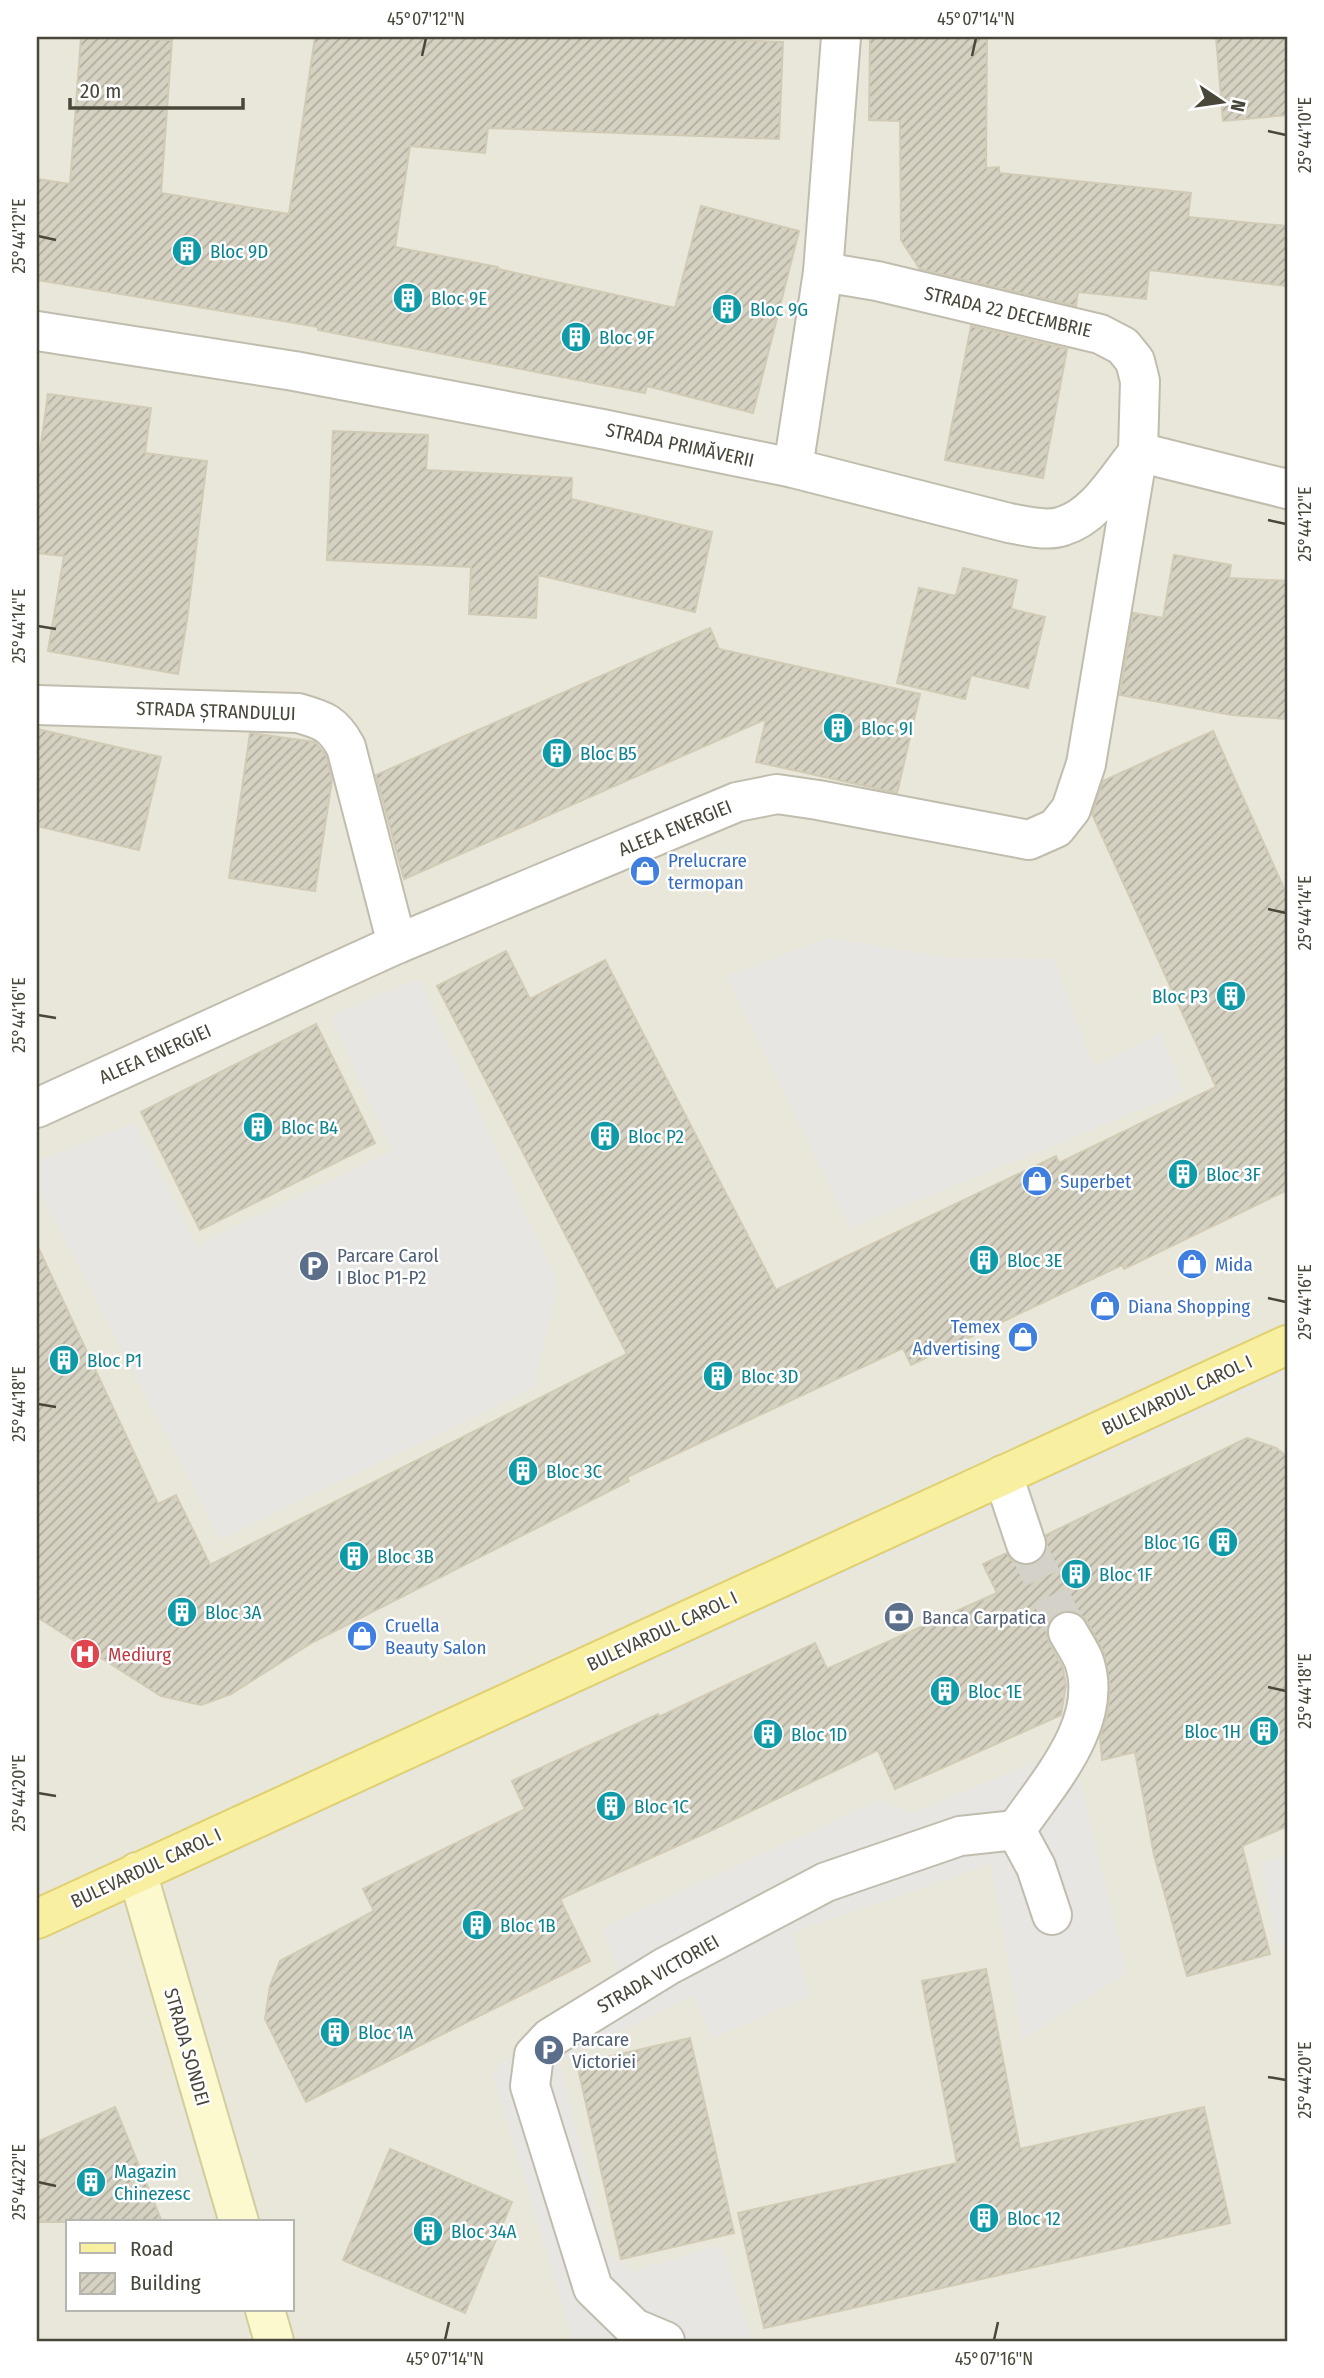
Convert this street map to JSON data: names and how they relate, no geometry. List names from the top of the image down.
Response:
{
  "streets": {
    "main road": ["BULEVARDUL CAROL I"],
    "street": [
      "STRADA 22 DECEMBRIE",
      "STRADA PRIMĂVERII",
      "STRADA ȘTRANDULUI",
      "ALEEA ENERGIEI",
      "STRADA VICTORIEI",
      "STRADA SONDEI"
    ]
  },
  "crossings": [
    ["STRADA 22 DECEMBRIE", "STRADA PRIMĂVERII"],
    ["STRADA 22 DECEMBRIE", "ALEEA ENERGIEI"],
    ["STRADA PRIMĂVERII", "ALEEA ENERGIEI"],
    ["STRADA ȘTRANDULUI", "ALEEA ENERGIEI"],
    ["BULEVARDUL CAROL I", "STRADA SONDEI"]
  ],
  "places": {
    "building": [
      "Bloc 9D",
      "Bloc 9E",
      "Bloc 9G",
      "Bloc 9F",
      "Bloc 9I",
      "Bloc B5",
      "Bloc P3",
      "Bloc B4",
      "Bloc P2",
      "Bloc 3F",
      "Bloc 3E",
      "Bloc P1",
      "Bloc 3D",
      "Bloc 3C",
      "Bloc 1G",
      "Bloc 3B",
      "Bloc 1F",
      "Bloc 3A",
      "Bloc 1E",
      "Bloc 1H",
      "Bloc 1D",
      "Bloc 1C",
      "Bloc 1B",
      "Bloc 1A",
      "Magazin Chinezesc",
      "Bloc 12",
      "Bloc 34A"
    ],
    "shop": [
      "Prelucrare termopan",
      "Superbet",
      "Mida",
      "Diana Shopping",
      "Temex Advertising",
      "Cruella Beauty Salon"
    ],
    "parking": ["Parcare Carol I Bloc P1-P2", "Parcare Victoriei"],
    "bank": ["Banca Carpatica"],
    "hospital": ["Mediurg"]
  },
  "legend": ["Road", "Building"],
  "scale_bar": "20 m",
  "north": "right",
  "coordinates": [
    "45°07'12\"N",
    "45°07'14\"N",
    "25°44'10\"E",
    "25°44'12\"E",
    "25°44'14\"E",
    "25°44'16\"E",
    "25°44'18\"E",
    "25°44'20\"E",
    "25°44'22\"E",
    "45°07'16\"N"
  ]
}
